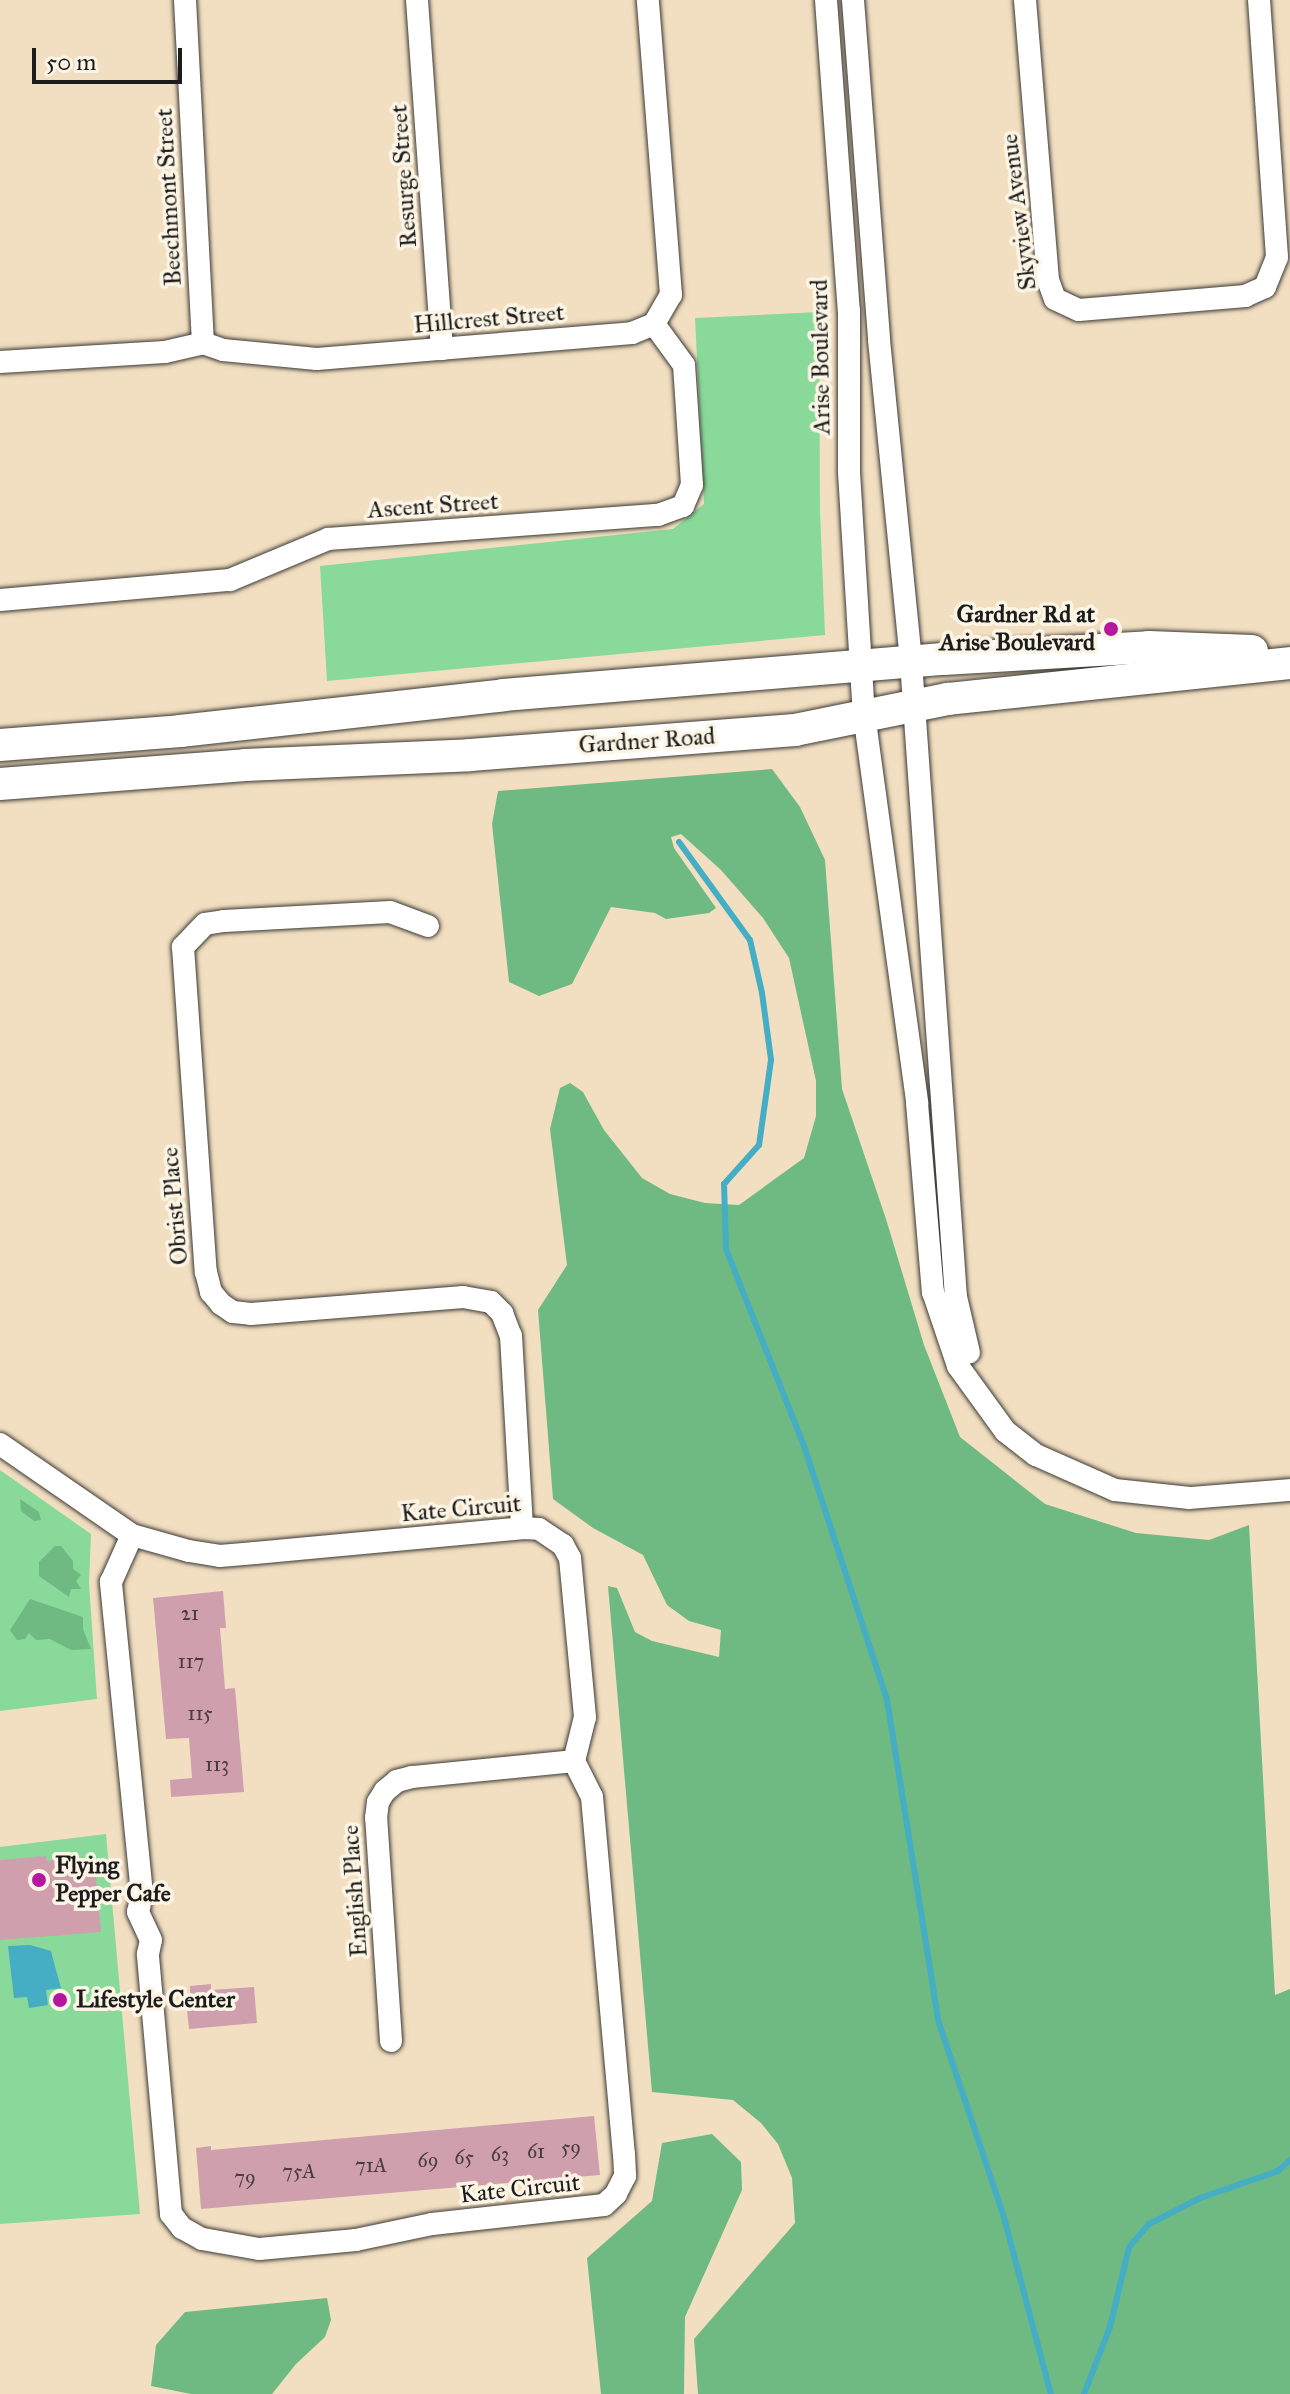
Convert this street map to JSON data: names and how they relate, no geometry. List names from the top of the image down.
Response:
{
  "streets": {
    "street": [
      "Resurge Street",
      "Beechmont Street",
      "Skyview Avenue",
      "Hillcrest Street",
      "Arise Boulevard",
      "Ascent Street",
      "Gardner Road",
      "Obrist Place",
      "Kate Circuit",
      "English Place"
    ]
  },
  "crossings": [
    ["Resurge Street", "Hillcrest Street"],
    ["Beechmont Street", "Hillcrest Street"],
    ["Hillcrest Street", "Ascent Street"],
    ["Arise Boulevard", "Gardner Road"],
    ["Obrist Place", "Kate Circuit"],
    ["Kate Circuit", "English Place"]
  ],
  "places": ["Gardner Rd at Arise Boulevard", "Flying Pepper Cafe", "Lifestyle Center"],
  "house_numbers": [
    "21",
    "117",
    "115",
    "113",
    "59",
    "61",
    "63",
    "65",
    "69",
    "71A",
    "75A",
    "79"
  ],
  "scale_bar": "50 m"
}
